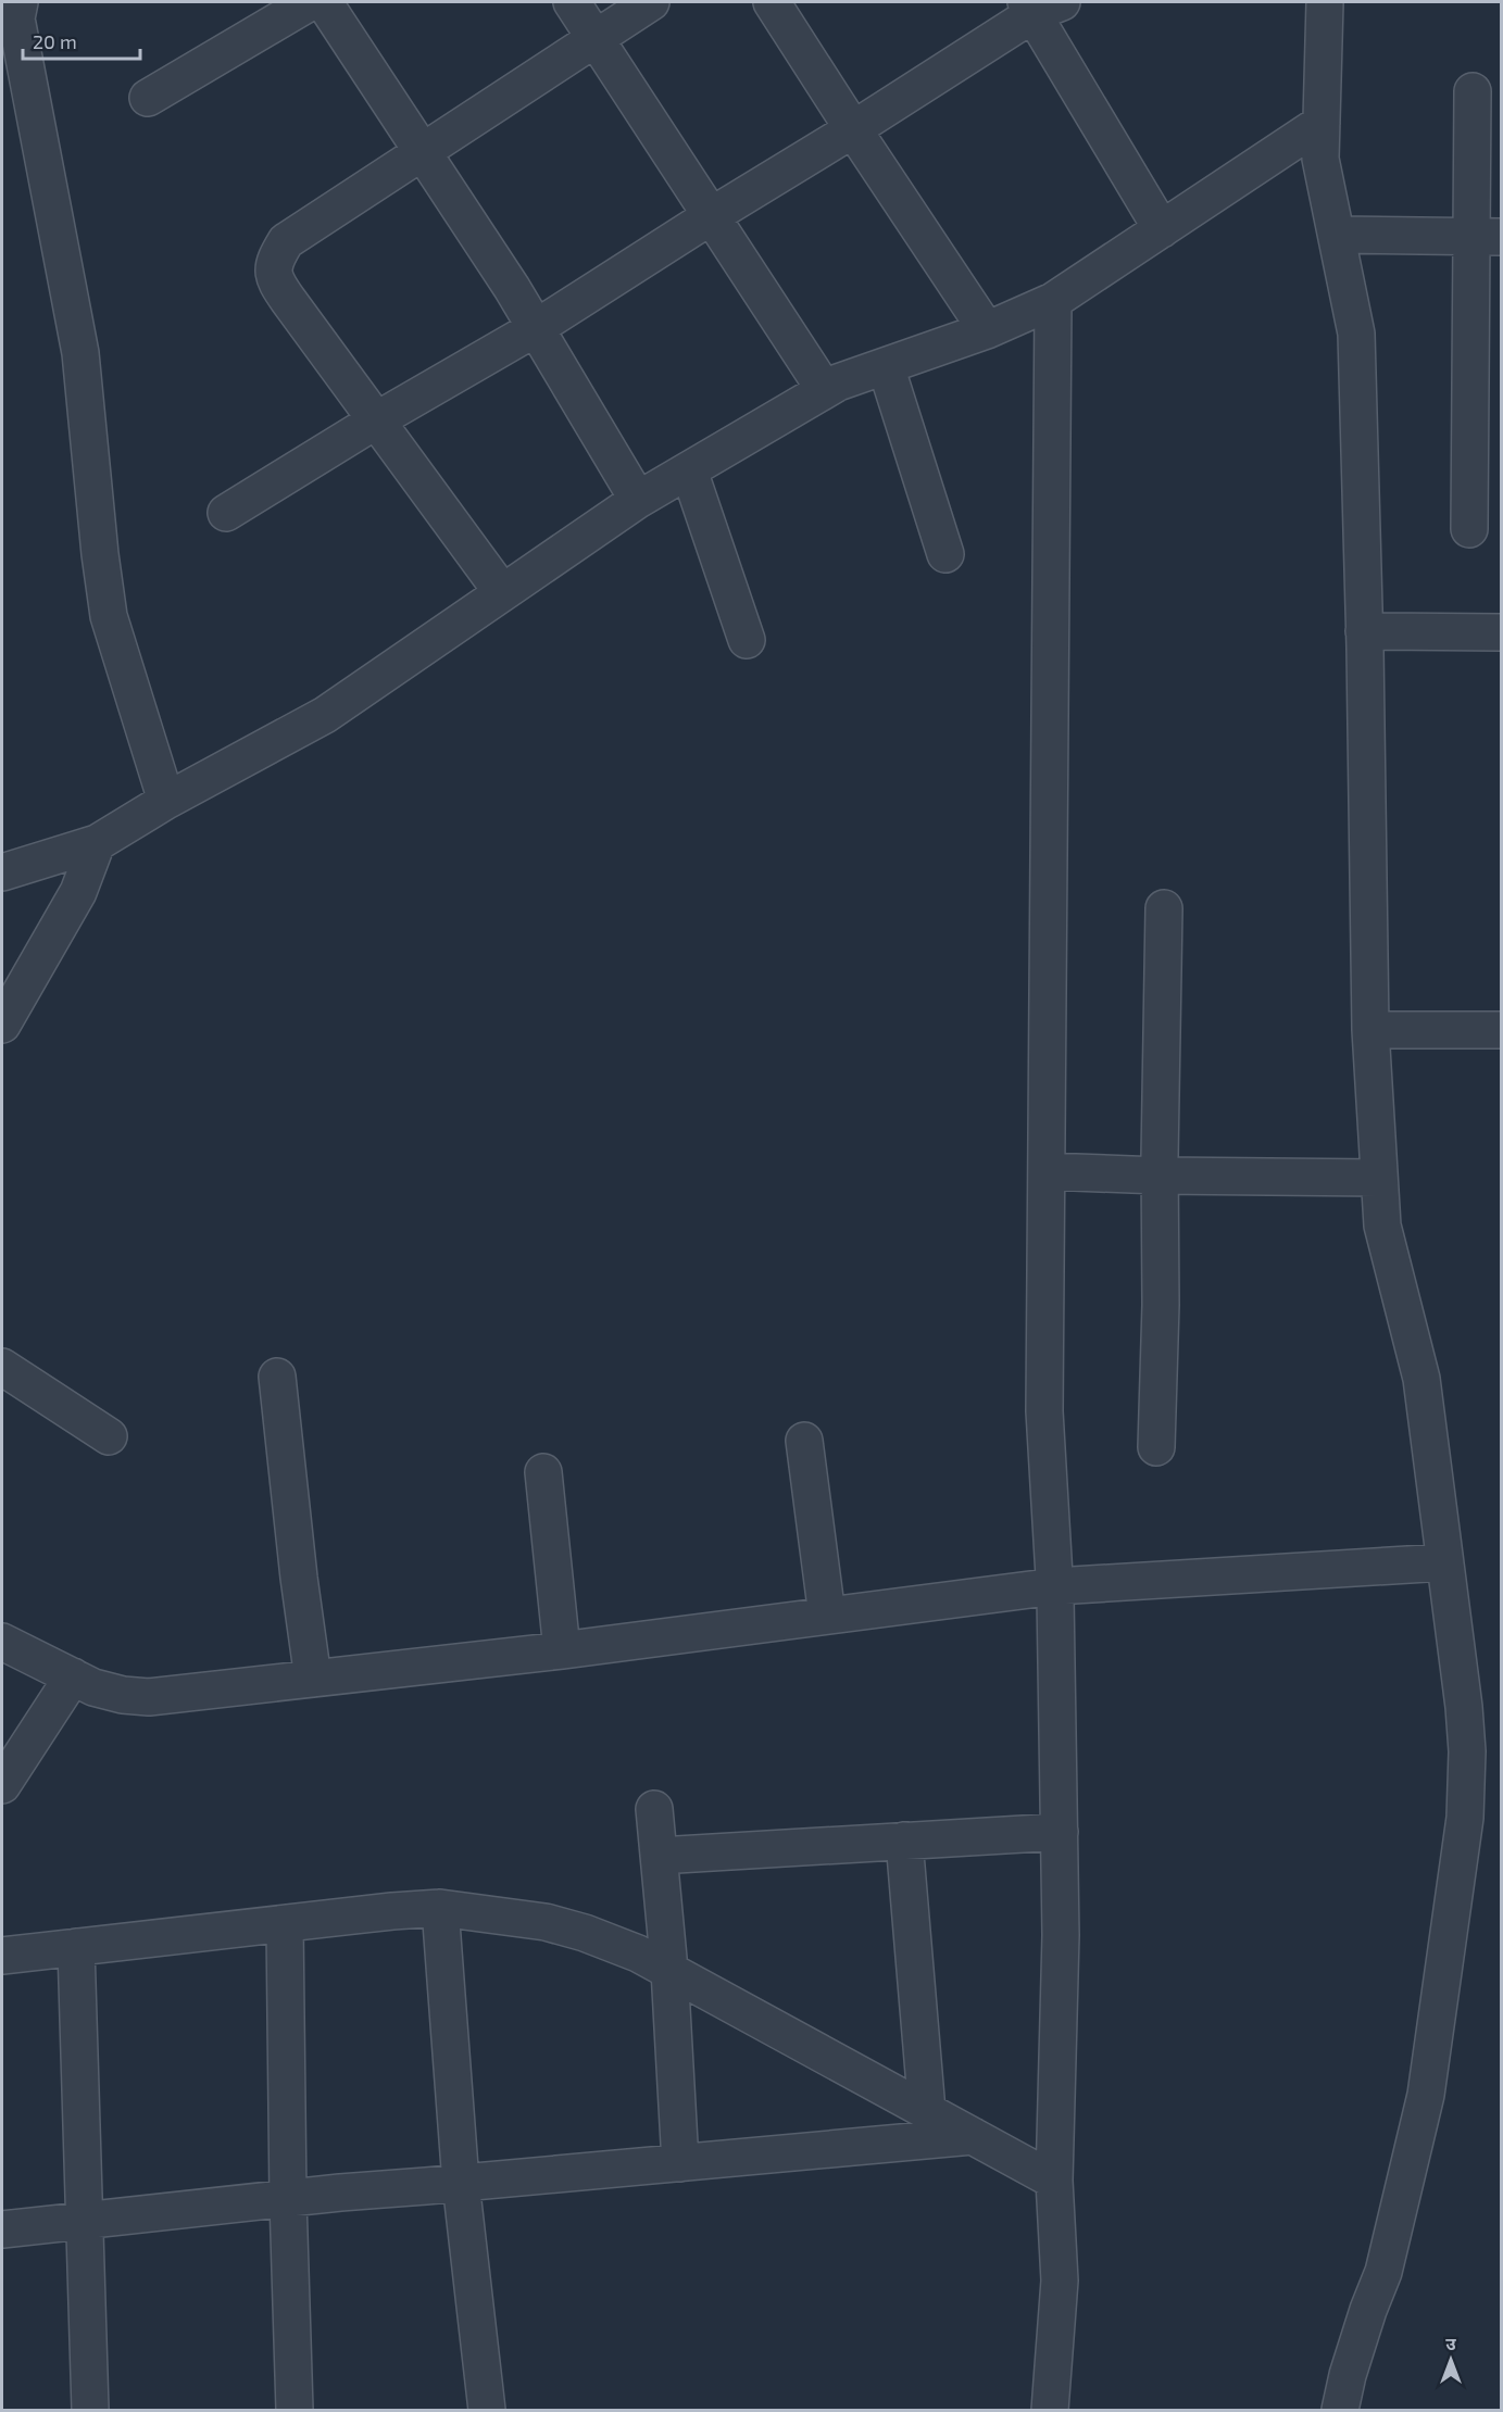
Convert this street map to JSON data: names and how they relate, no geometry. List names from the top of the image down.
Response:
{
  "scale_bar": "20 m",
  "north": "top"
}
